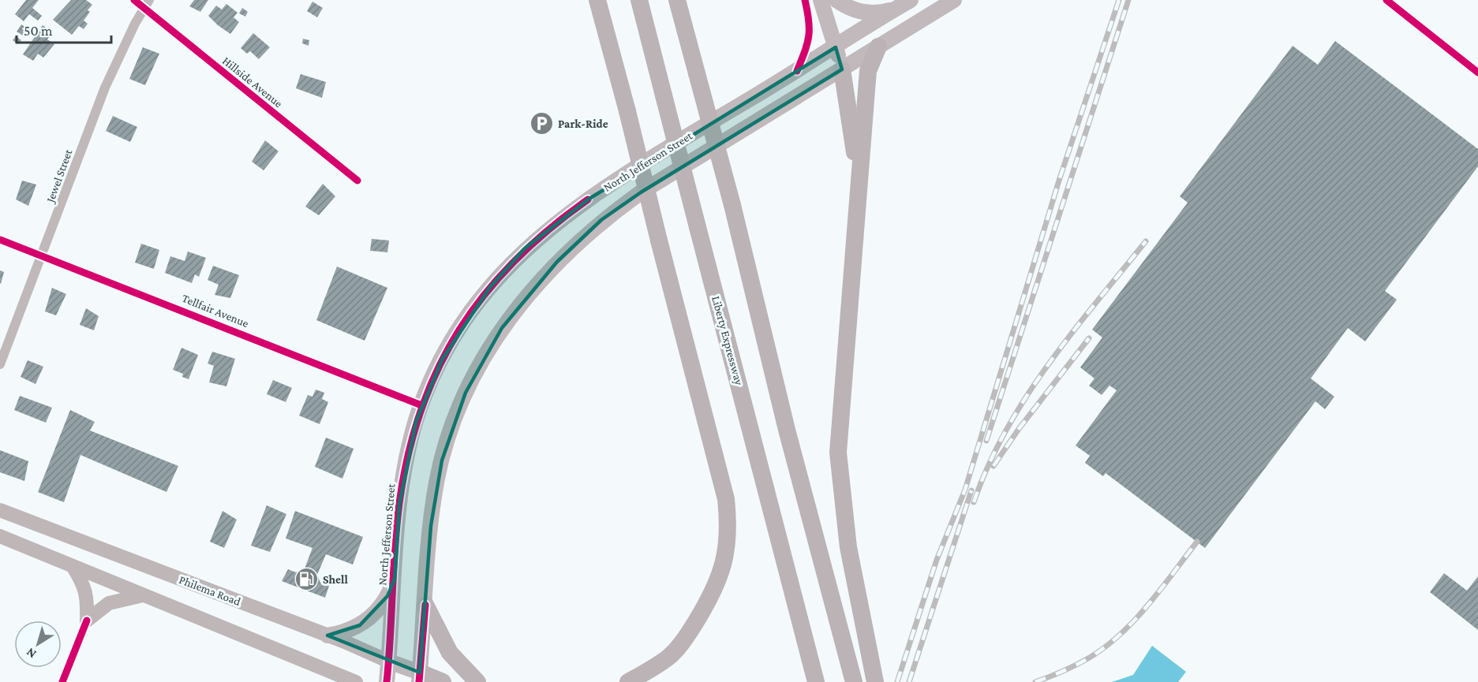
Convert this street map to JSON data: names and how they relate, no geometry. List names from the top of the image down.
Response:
{
  "streets": {
    "highway": ["Liberty Expressway"],
    "main road": ["North Jefferson Street", "Philema Road"],
    "street": ["Hillside Avenue", "Jewel Street", "Tellfair Avenue"]
  },
  "crossings": [
    ["Hillside Avenue", "Jewel Street"],
    ["North Jefferson Street", "Tellfair Avenue"],
    ["North Jefferson Street", "Philema Road"],
    ["Jewel Street", "Tellfair Avenue"]
  ],
  "places": {
    "parking": ["Park-Ride"],
    "fuel station": ["Shell"]
  },
  "scale_bar": "50 m",
  "north": "bottom left"
}
